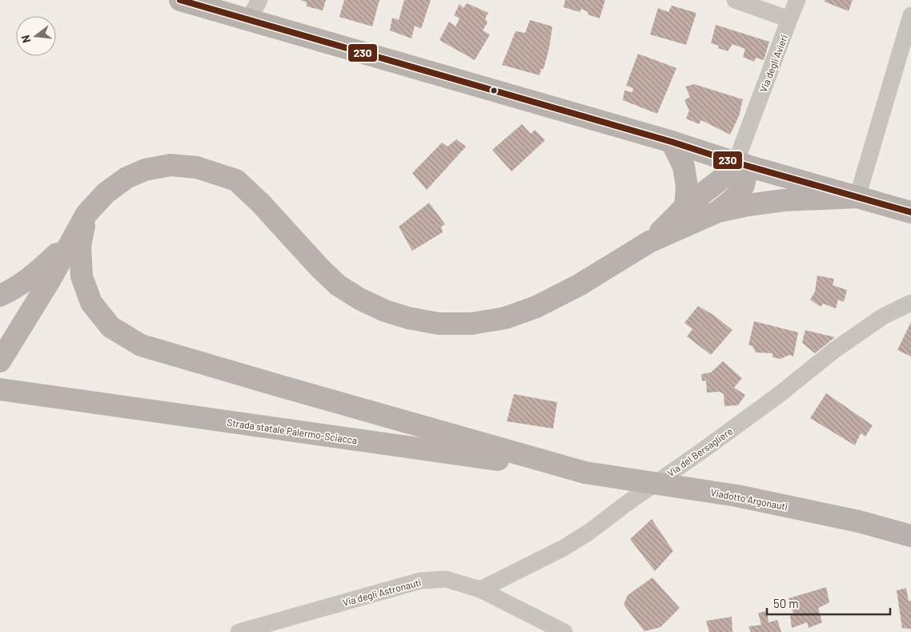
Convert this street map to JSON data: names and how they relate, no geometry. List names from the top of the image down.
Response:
{
  "streets": {
    "main road": ["Strada statale Palermo-Sciacca", "Viadotto Argonauti"],
    "street": ["Via degli Avieri", "Via del Bersagliere", "Via degli Astronauti"]
  },
  "crossings": [
    ["Strada statale Palermo-Sciacca", "Viadotto Argonauti"],
    ["Via del Bersagliere", "Via degli Astronauti"]
  ],
  "lines": ["transit line 230"],
  "scale_bar": "50 m",
  "north": "left"
}
